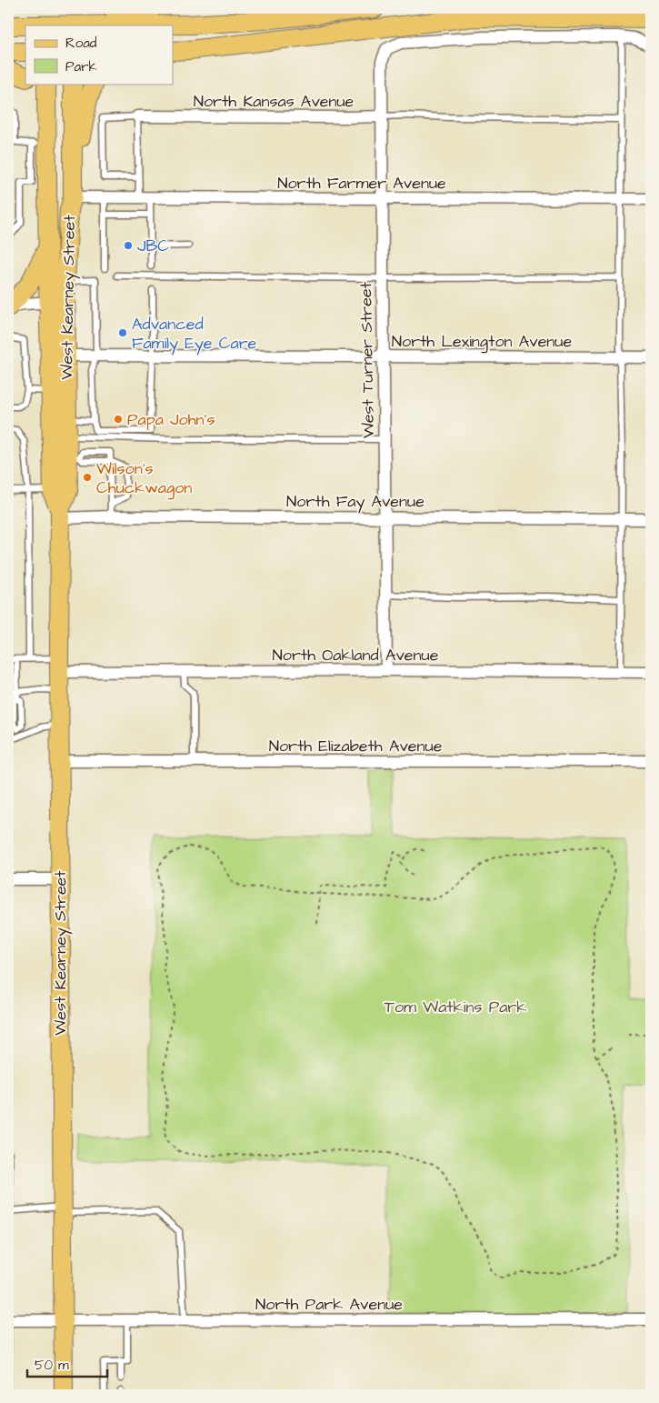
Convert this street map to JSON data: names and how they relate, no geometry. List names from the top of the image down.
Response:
{
  "streets": {
    "main road": ["West Kearney Street"],
    "street": [
      "North Kansas Avenue",
      "North Farmer Avenue",
      "North Lexington Avenue",
      "West Turner Street",
      "North Fay Avenue",
      "North Oakland Avenue",
      "North Elizabeth Avenue",
      "North Park Avenue"
    ]
  },
  "crossings": [
    ["North Kansas Avenue", "West Turner Street"],
    ["North Farmer Avenue", "West Kearney Street"],
    ["North Farmer Avenue", "West Turner Street"],
    ["West Kearney Street", "North Lexington Avenue"],
    ["West Kearney Street", "North Fay Avenue"],
    ["West Kearney Street", "North Oakland Avenue"],
    ["West Kearney Street", "North Elizabeth Avenue"],
    ["West Kearney Street", "North Park Avenue"],
    ["North Lexington Avenue", "West Turner Street"],
    ["West Turner Street", "North Fay Avenue"],
    ["West Turner Street", "North Oakland Avenue"]
  ],
  "parks": ["Tom Watkins Park"],
  "places": [
    "JBC",
    "Advanced Family Eye Care",
    "Papa John's",
    "Wilson's Chuckwagon"
  ],
  "legend": ["Road", "Park"],
  "scale_bar": "50 m"
}
